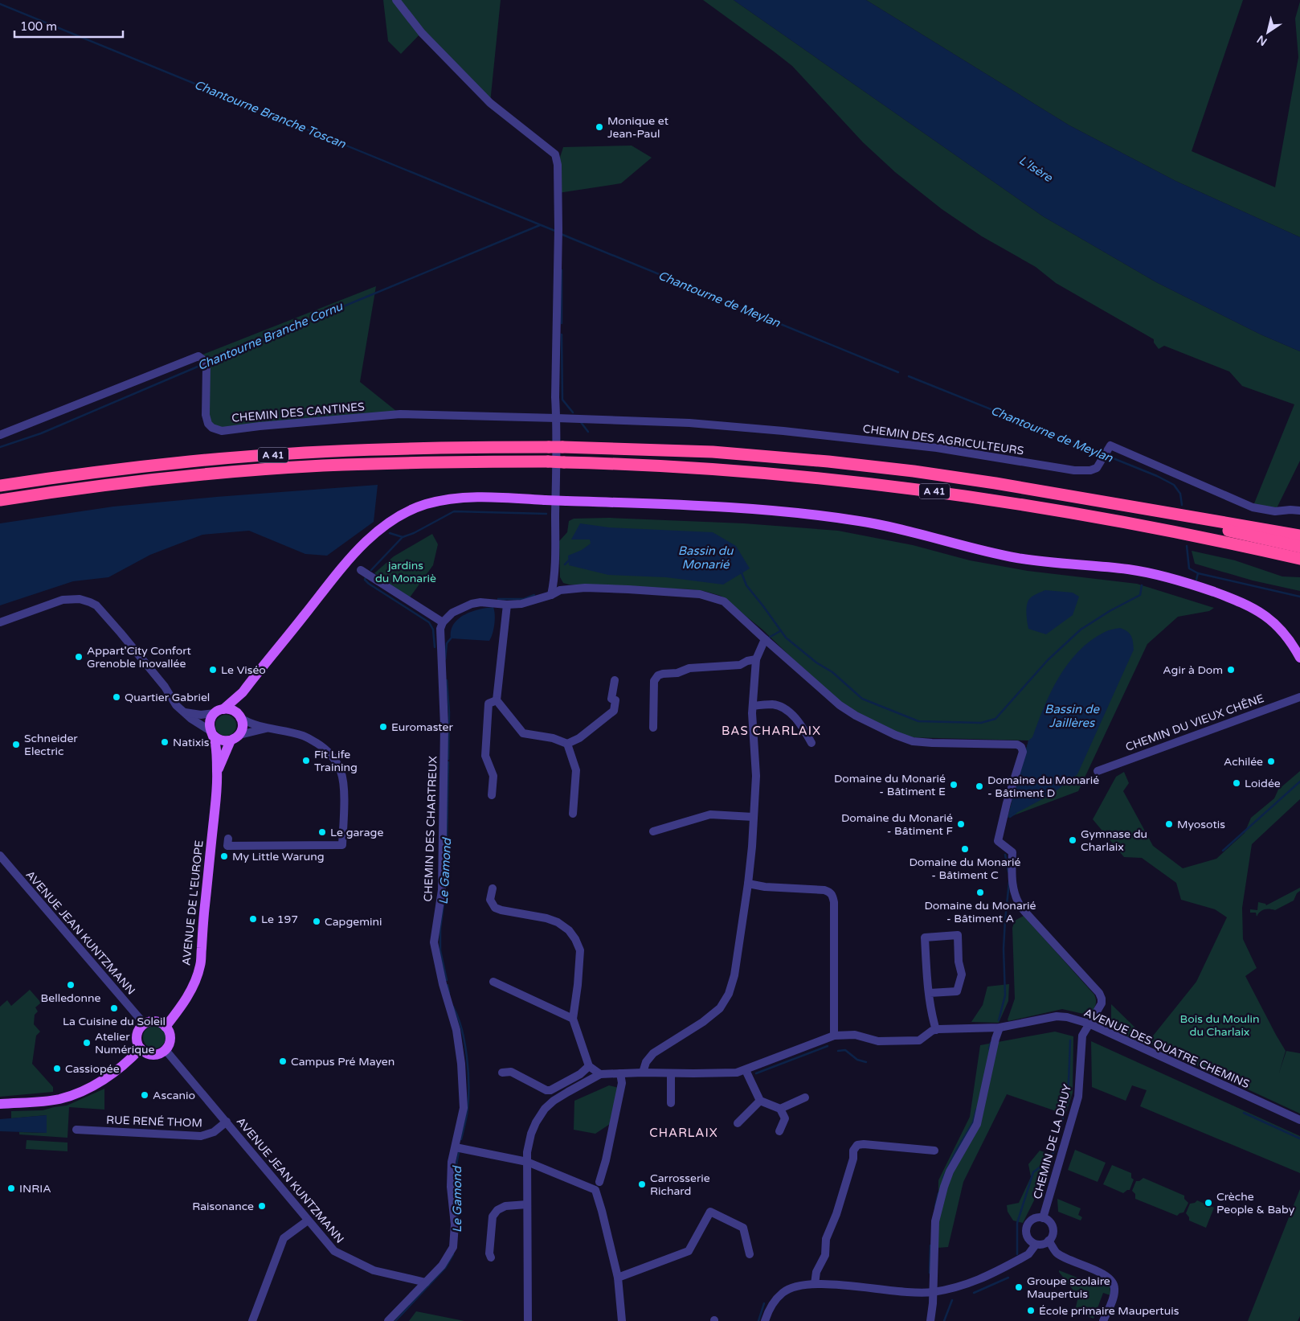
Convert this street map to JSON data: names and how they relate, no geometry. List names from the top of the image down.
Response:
{
  "streets": {
    "highway": ["A 41"],
    "main road": ["AVENUE DE L'EUROPE"],
    "street": [
      "CHEMIN DES CANTINES",
      "CHEMIN DES AGRICULTEURS",
      "CHEMIN DU VIEUX CHÊNE",
      "CHEMIN DES CHARTREUX",
      "AVENUE JEAN KUNTZMANN",
      "AVENUE DES QUATRE CHEMINS",
      "RUE RENÉ THOM",
      "CHEMIN DE LA DHUY"
    ]
  },
  "crossings": [
    ["CHEMIN DES CANTINES", "CHEMIN DES AGRICULTEURS"],
    ["CHEMIN DES CHARTREUX", "AVENUE JEAN KUNTZMANN"],
    ["AVENUE DE L'EUROPE", "AVENUE JEAN KUNTZMANN"],
    ["AVENUE JEAN KUNTZMANN", "RUE RENÉ THOM"],
    ["AVENUE DES QUATRE CHEMINS", "CHEMIN DE LA DHUY"]
  ],
  "districts": ["BAS CHARLAIX", "CHARLAIX"],
  "water": [
    "Chantourne Branche Toscan",
    "L'Isère",
    "Chantourne de Meylan",
    "Chantourne Branche Cornu",
    "Bassin du Monarié",
    "Bassin de Jaillères",
    "Le Gamond"
  ],
  "parks": ["jardins du Monariè", "Bois du Moulin du Charlaix"],
  "places": [
    "Monique et Jean-Paul",
    "Appart'City Confort Grenoble Inovallée",
    "Le Viséo",
    "Agir à Dom",
    "Quartier Gabriel",
    "Euromaster",
    "Natixis",
    "Schneider Electric",
    "Fit Life Training",
    "Achilée",
    "Loidée",
    "Domaine du Monarié - Bâtiment E",
    "Domaine du Monarié - Bâtiment D",
    "Domaine du Monarié - Bâtiment F",
    "Myosotis",
    "Le garage",
    "Gymnase du Charlaix",
    "Domaine du Monarié - Bâtiment C",
    "My Little Warung",
    "Domaine du Monarié - Bâtiment A",
    "Le 197",
    "Capgemini",
    "Belledonne",
    "La Cuisine du Soleil",
    "Atelier Numérique",
    "Campus Pré Mayen",
    "Cassiopée",
    "Ascanio",
    "Carrosserie Richard",
    "INRIA",
    "Crèche People & Baby",
    "Raisonance",
    "Groupe scolaire Maupertuis",
    "École primaire Maupertuis"
  ],
  "scale_bar": "100 m",
  "north": "bottom left"
}
